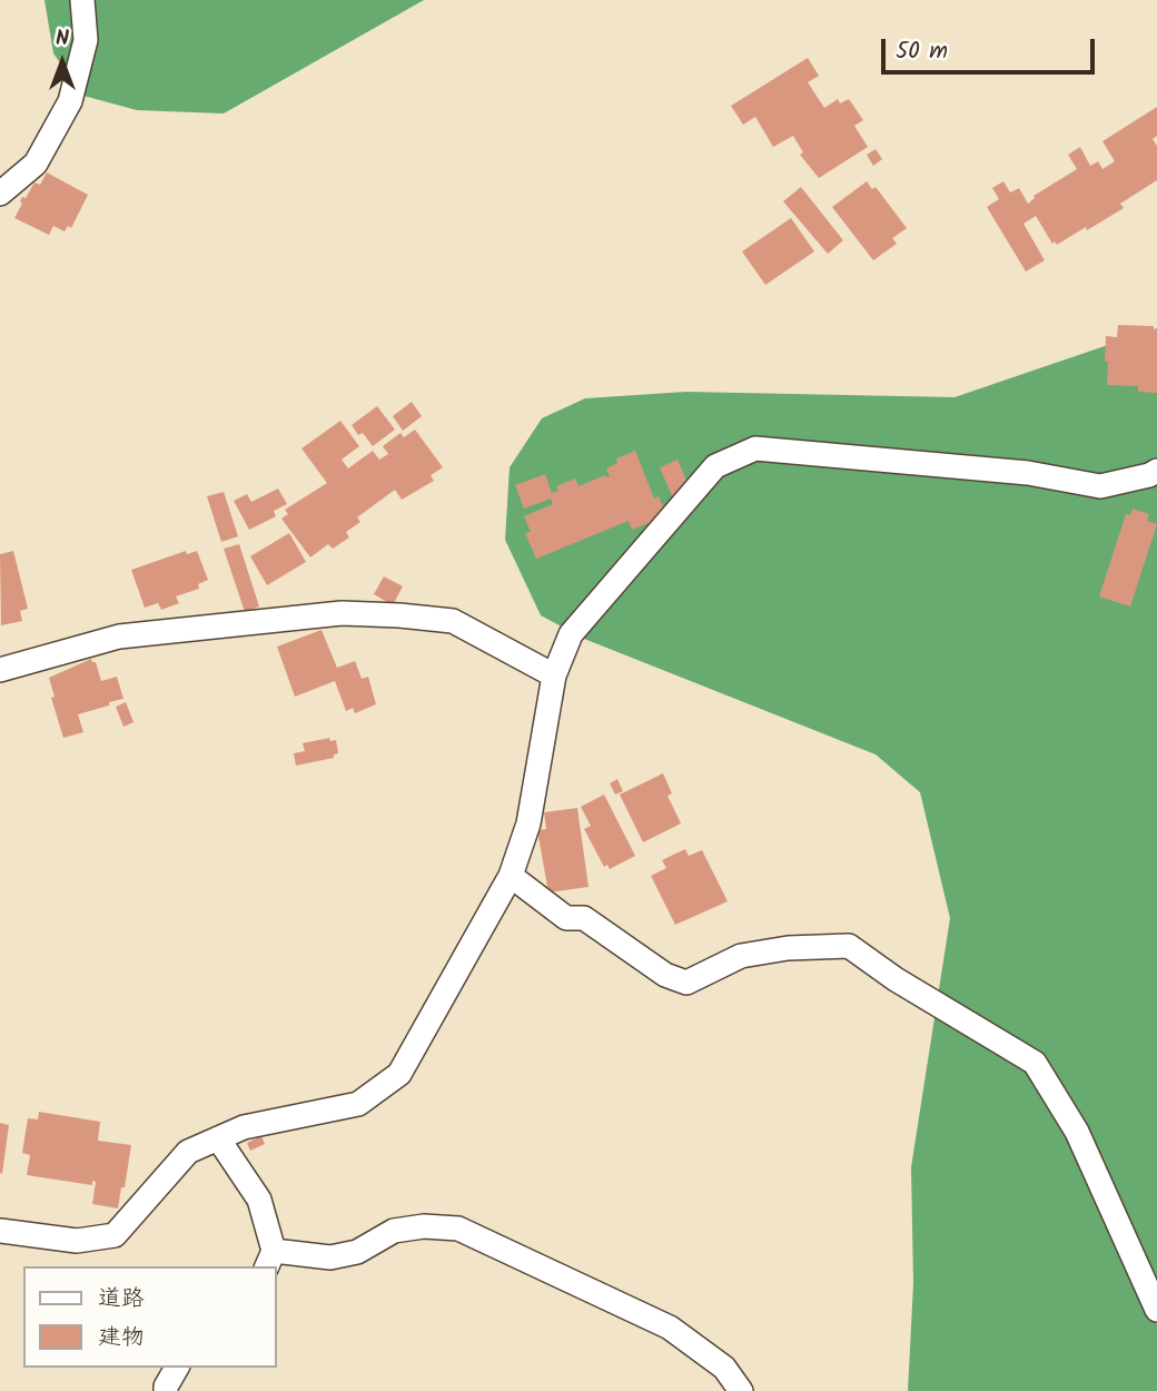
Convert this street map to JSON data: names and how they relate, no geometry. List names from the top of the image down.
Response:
{
  "legend": ["道路", "建物"],
  "scale_bar": "50 m",
  "north": "top"
}
